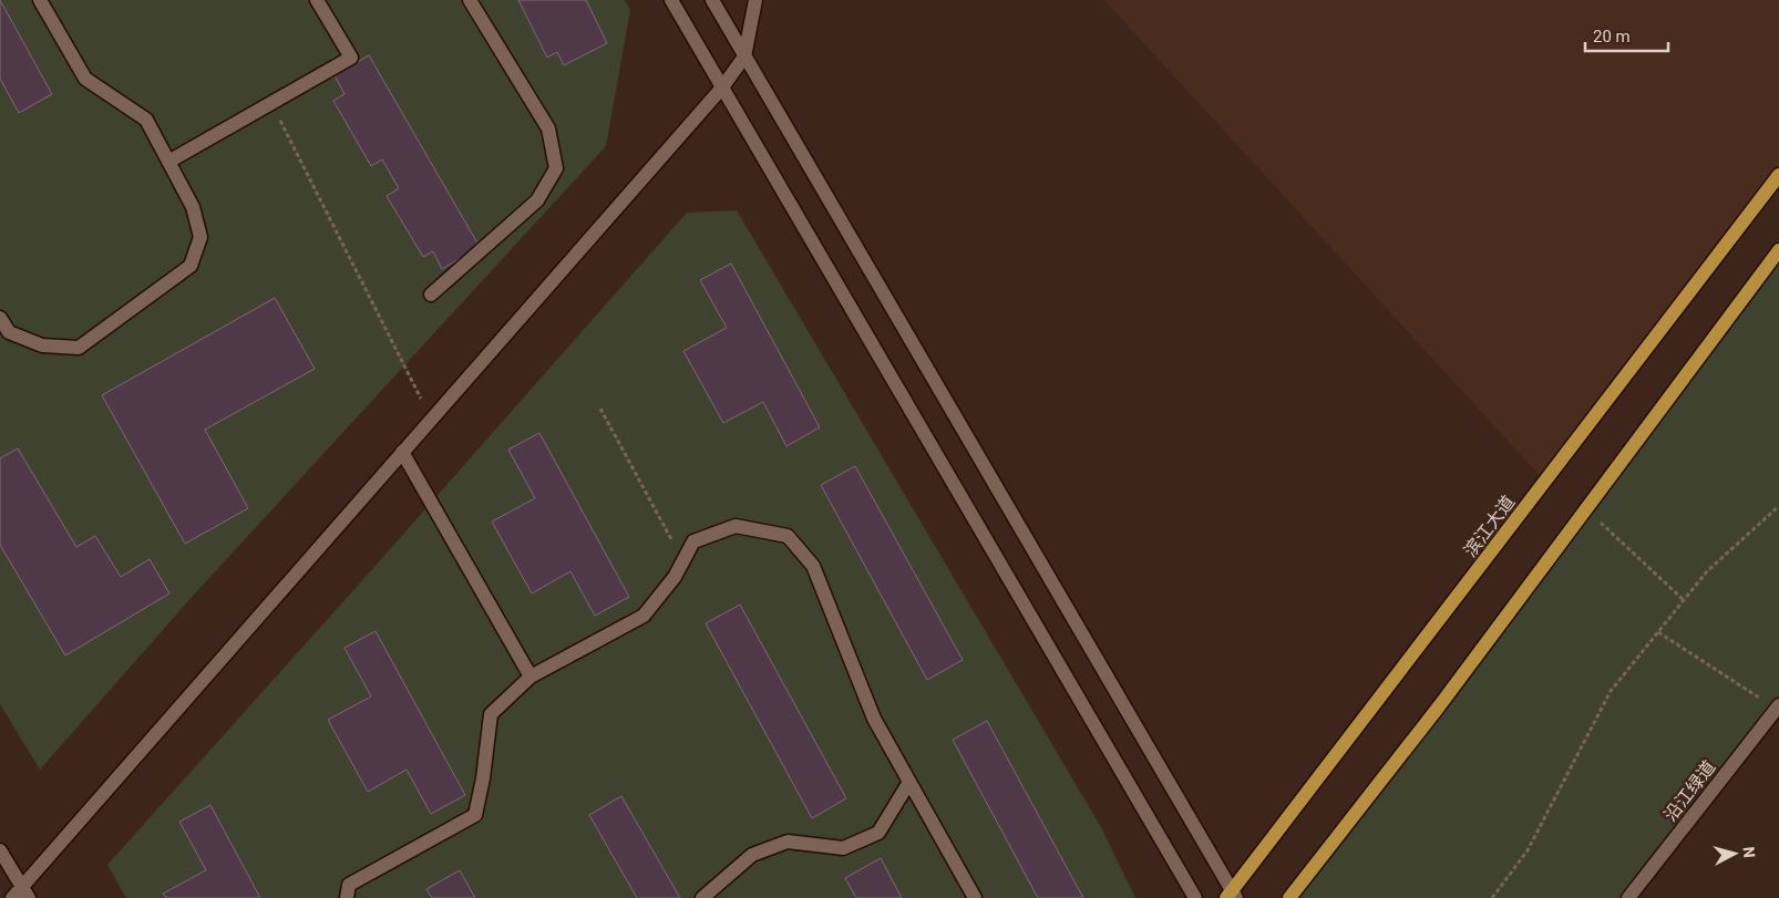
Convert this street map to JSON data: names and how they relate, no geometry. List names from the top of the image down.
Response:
{
  "streets": {
    "main road": ["滨江大道"],
    "street": ["沿江绿道"]
  },
  "scale_bar": "20 m",
  "north": "right"
}
